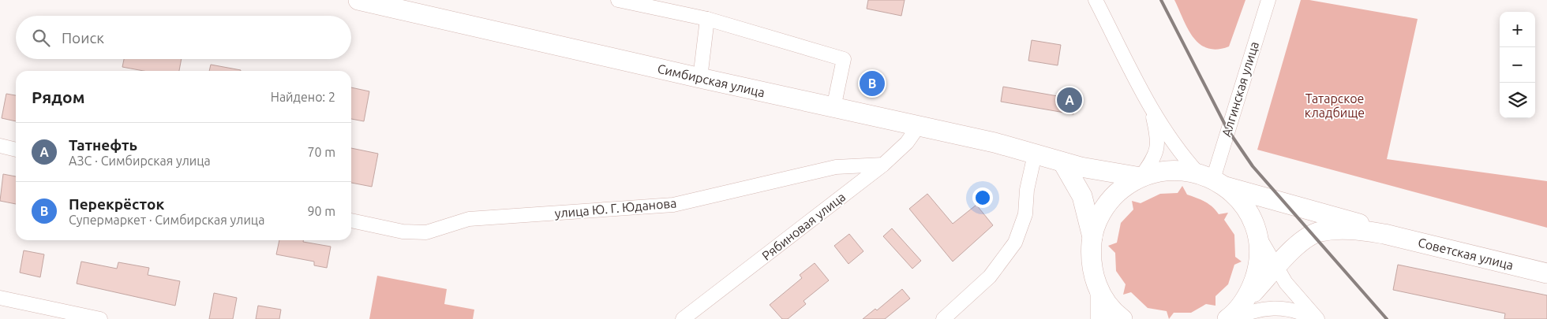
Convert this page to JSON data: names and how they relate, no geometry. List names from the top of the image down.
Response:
{
  "streets": {
    "main road": ["Симбирская улица", "Советская улица"],
    "street": ["Алгинская улица", "улица Ю. Г. Юданова", "Рябиновая улица"]
  },
  "crossings": [
    ["Симбирская улица", "Рябиновая улица"],
    ["улица Ю. Г. Юданова", "Рябиновая улица"]
  ],
  "parks": ["Татарское кладбище"],
  "page": {
    "map_buttons": ["+", "−"],
    "search": "Поиск",
    "pins": ["B", "A"],
    "heading": ["Рядом", "Найдено: 2"],
    "list": [
      {
        "mark": "A",
        "name": "Татнефть",
        "note": "АЗС · Симбирская улица",
        "value": "70 m"
      },
      {
        "mark": "B",
        "name": "Перекрёсток",
        "note": "Супермаркет · Симбирская улица",
        "value": "90 m"
      }
    ]
  }
}
